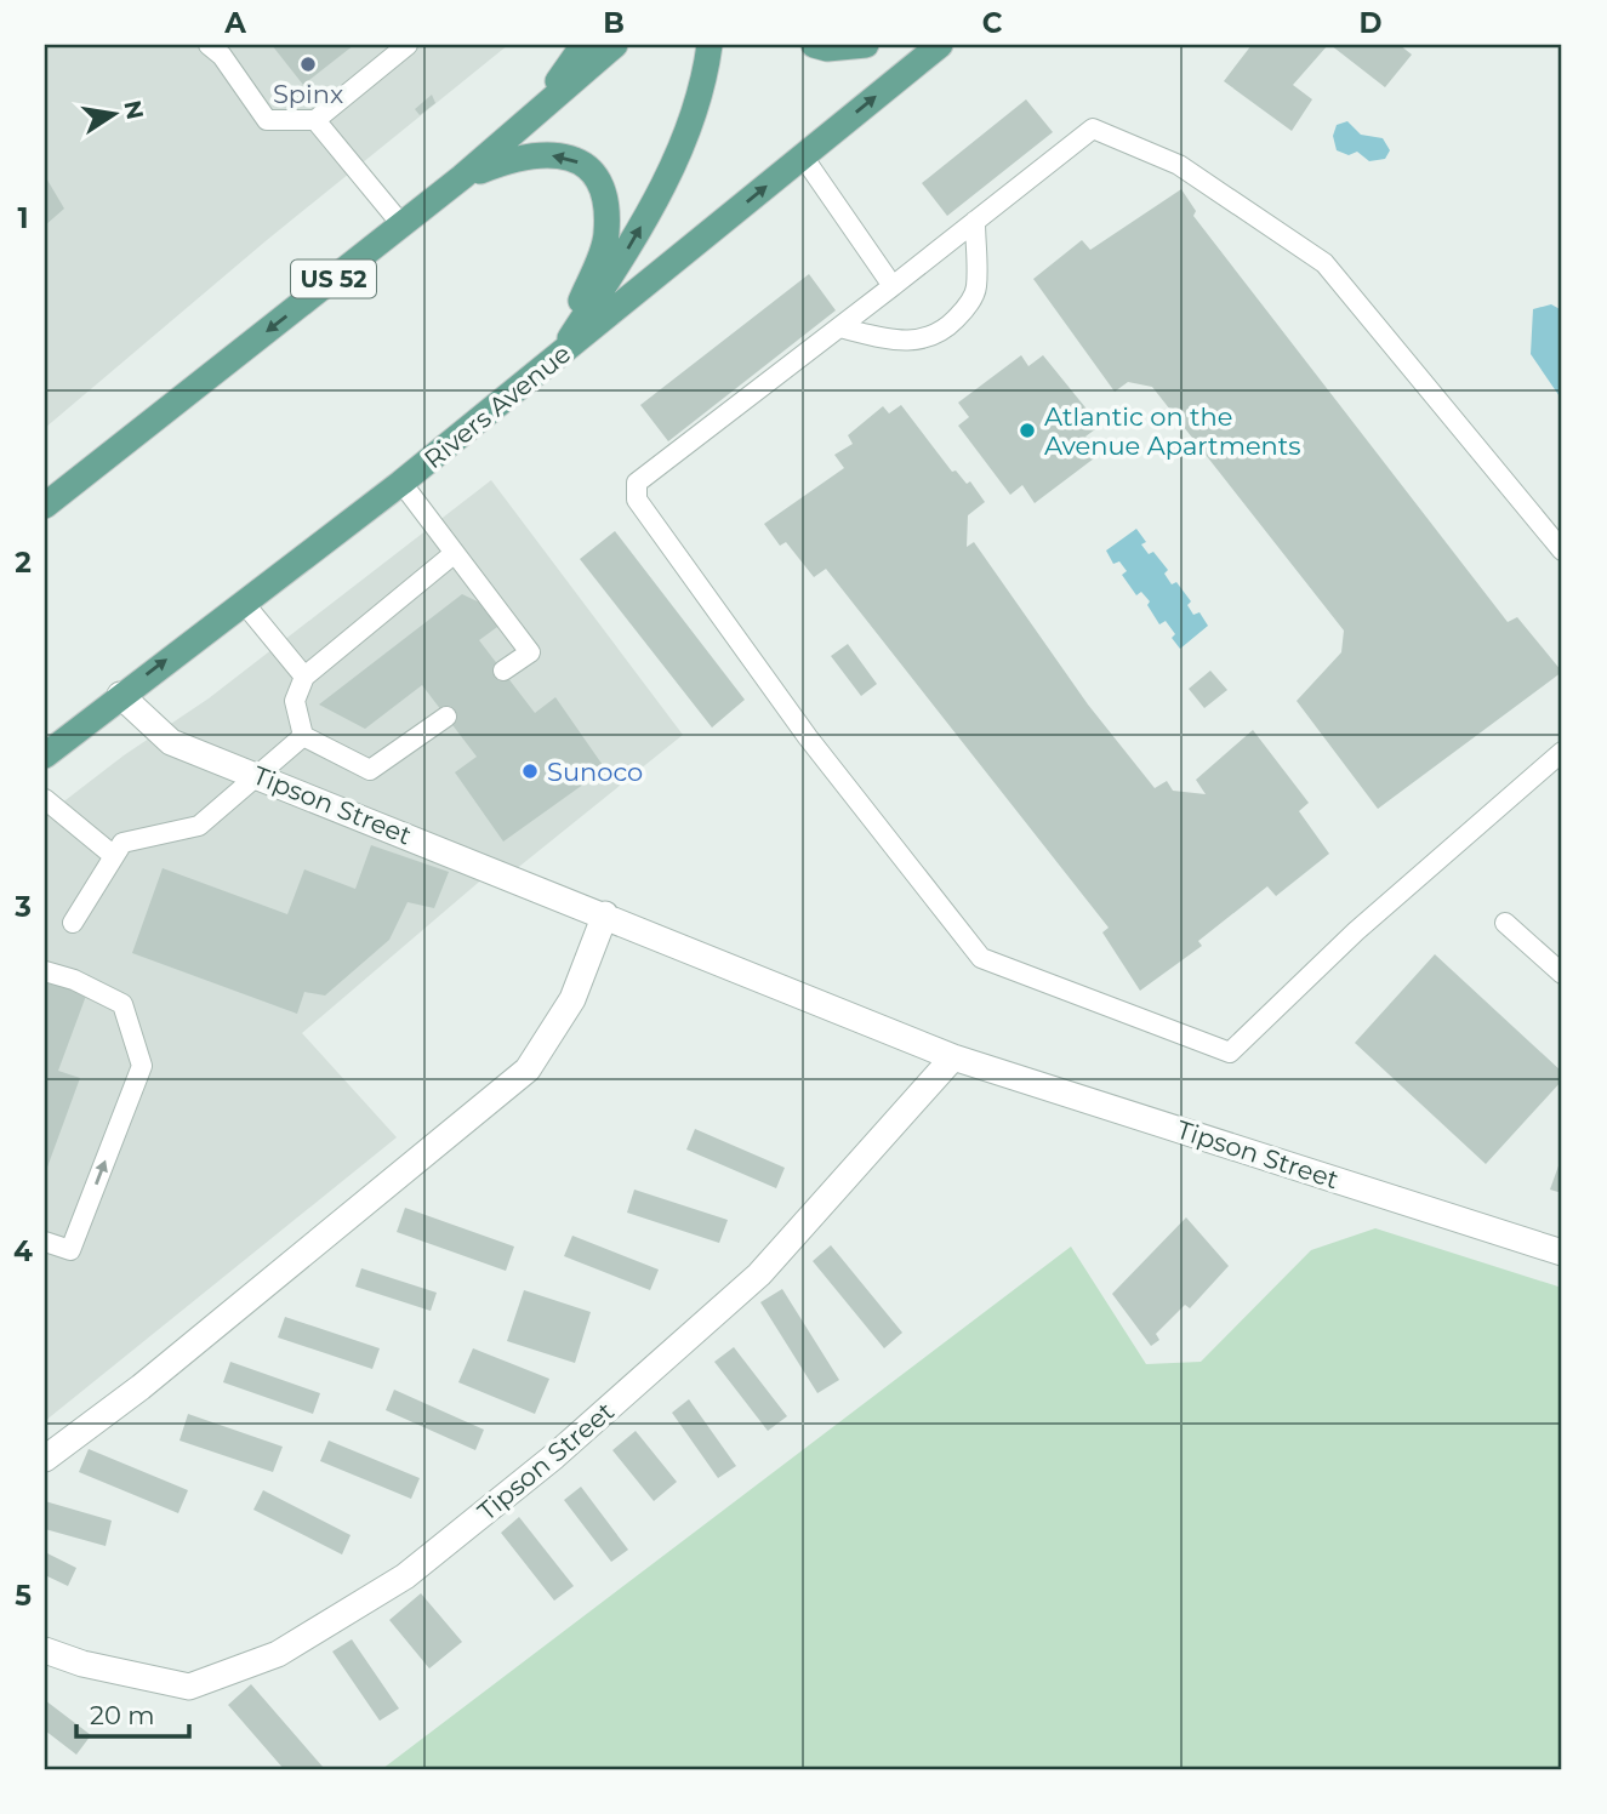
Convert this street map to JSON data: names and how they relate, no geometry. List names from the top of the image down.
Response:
{
  "streets": {
    "main road": ["US 52", "Rivers Avenue"],
    "street": ["Tipson Street"]
  },
  "crossings": [
    ["Rivers Avenue", "Tipson Street"]
  ],
  "places": ["Spinx", "Atlantic on the Avenue Apartments", "Sunoco"],
  "scale_bar": "20 m",
  "north": "right",
  "grid": {
    "columns": [
      "A",
      "B",
      "C",
      "D"
    ],
    "rows": [
      "1",
      "2",
      "3",
      "4",
      "5"
    ]
  }
}
